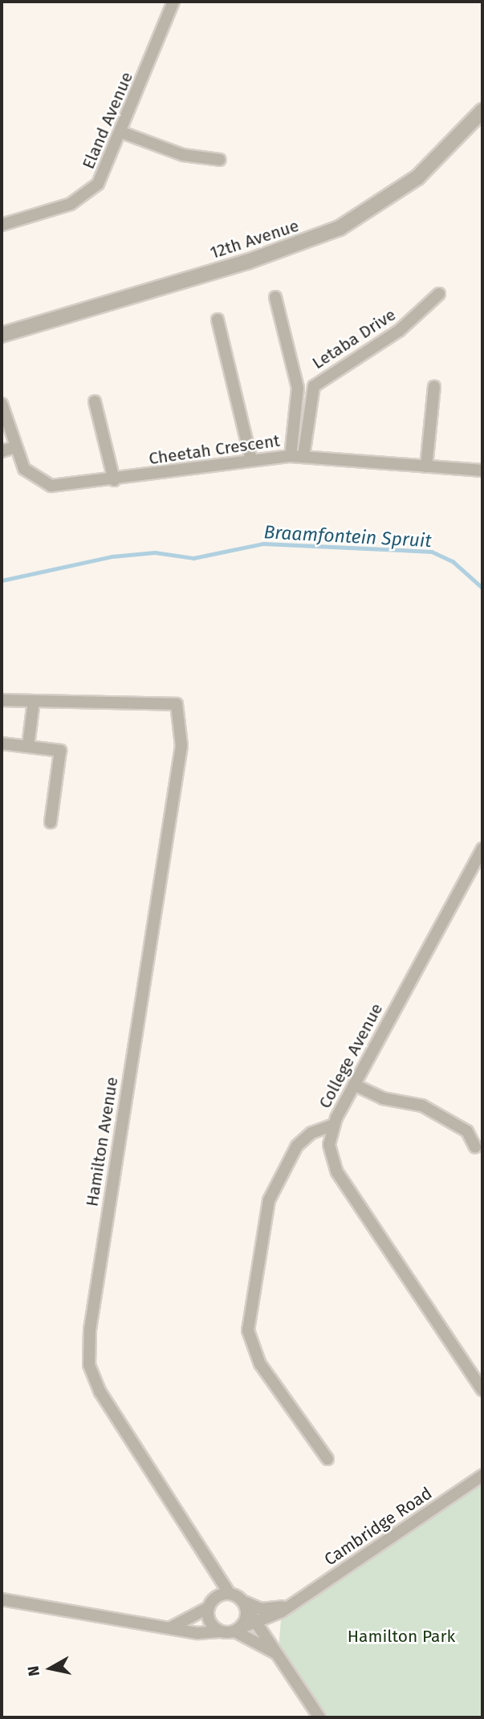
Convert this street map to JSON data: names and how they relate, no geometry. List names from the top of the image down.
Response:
{
  "streets": {
    "street": [
      "Eland Avenue",
      "12th Avenue",
      "Letaba Drive",
      "Cheetah Crescent",
      "College Avenue",
      "Hamilton Avenue",
      "Cambridge Road"
    ]
  },
  "crossings": [
    ["Letaba Drive", "Cheetah Crescent"],
    ["Hamilton Avenue", "Cambridge Road"]
  ],
  "water": ["Braamfontein Spruit"],
  "parks": ["Hamilton Park"],
  "north": "left"
}
